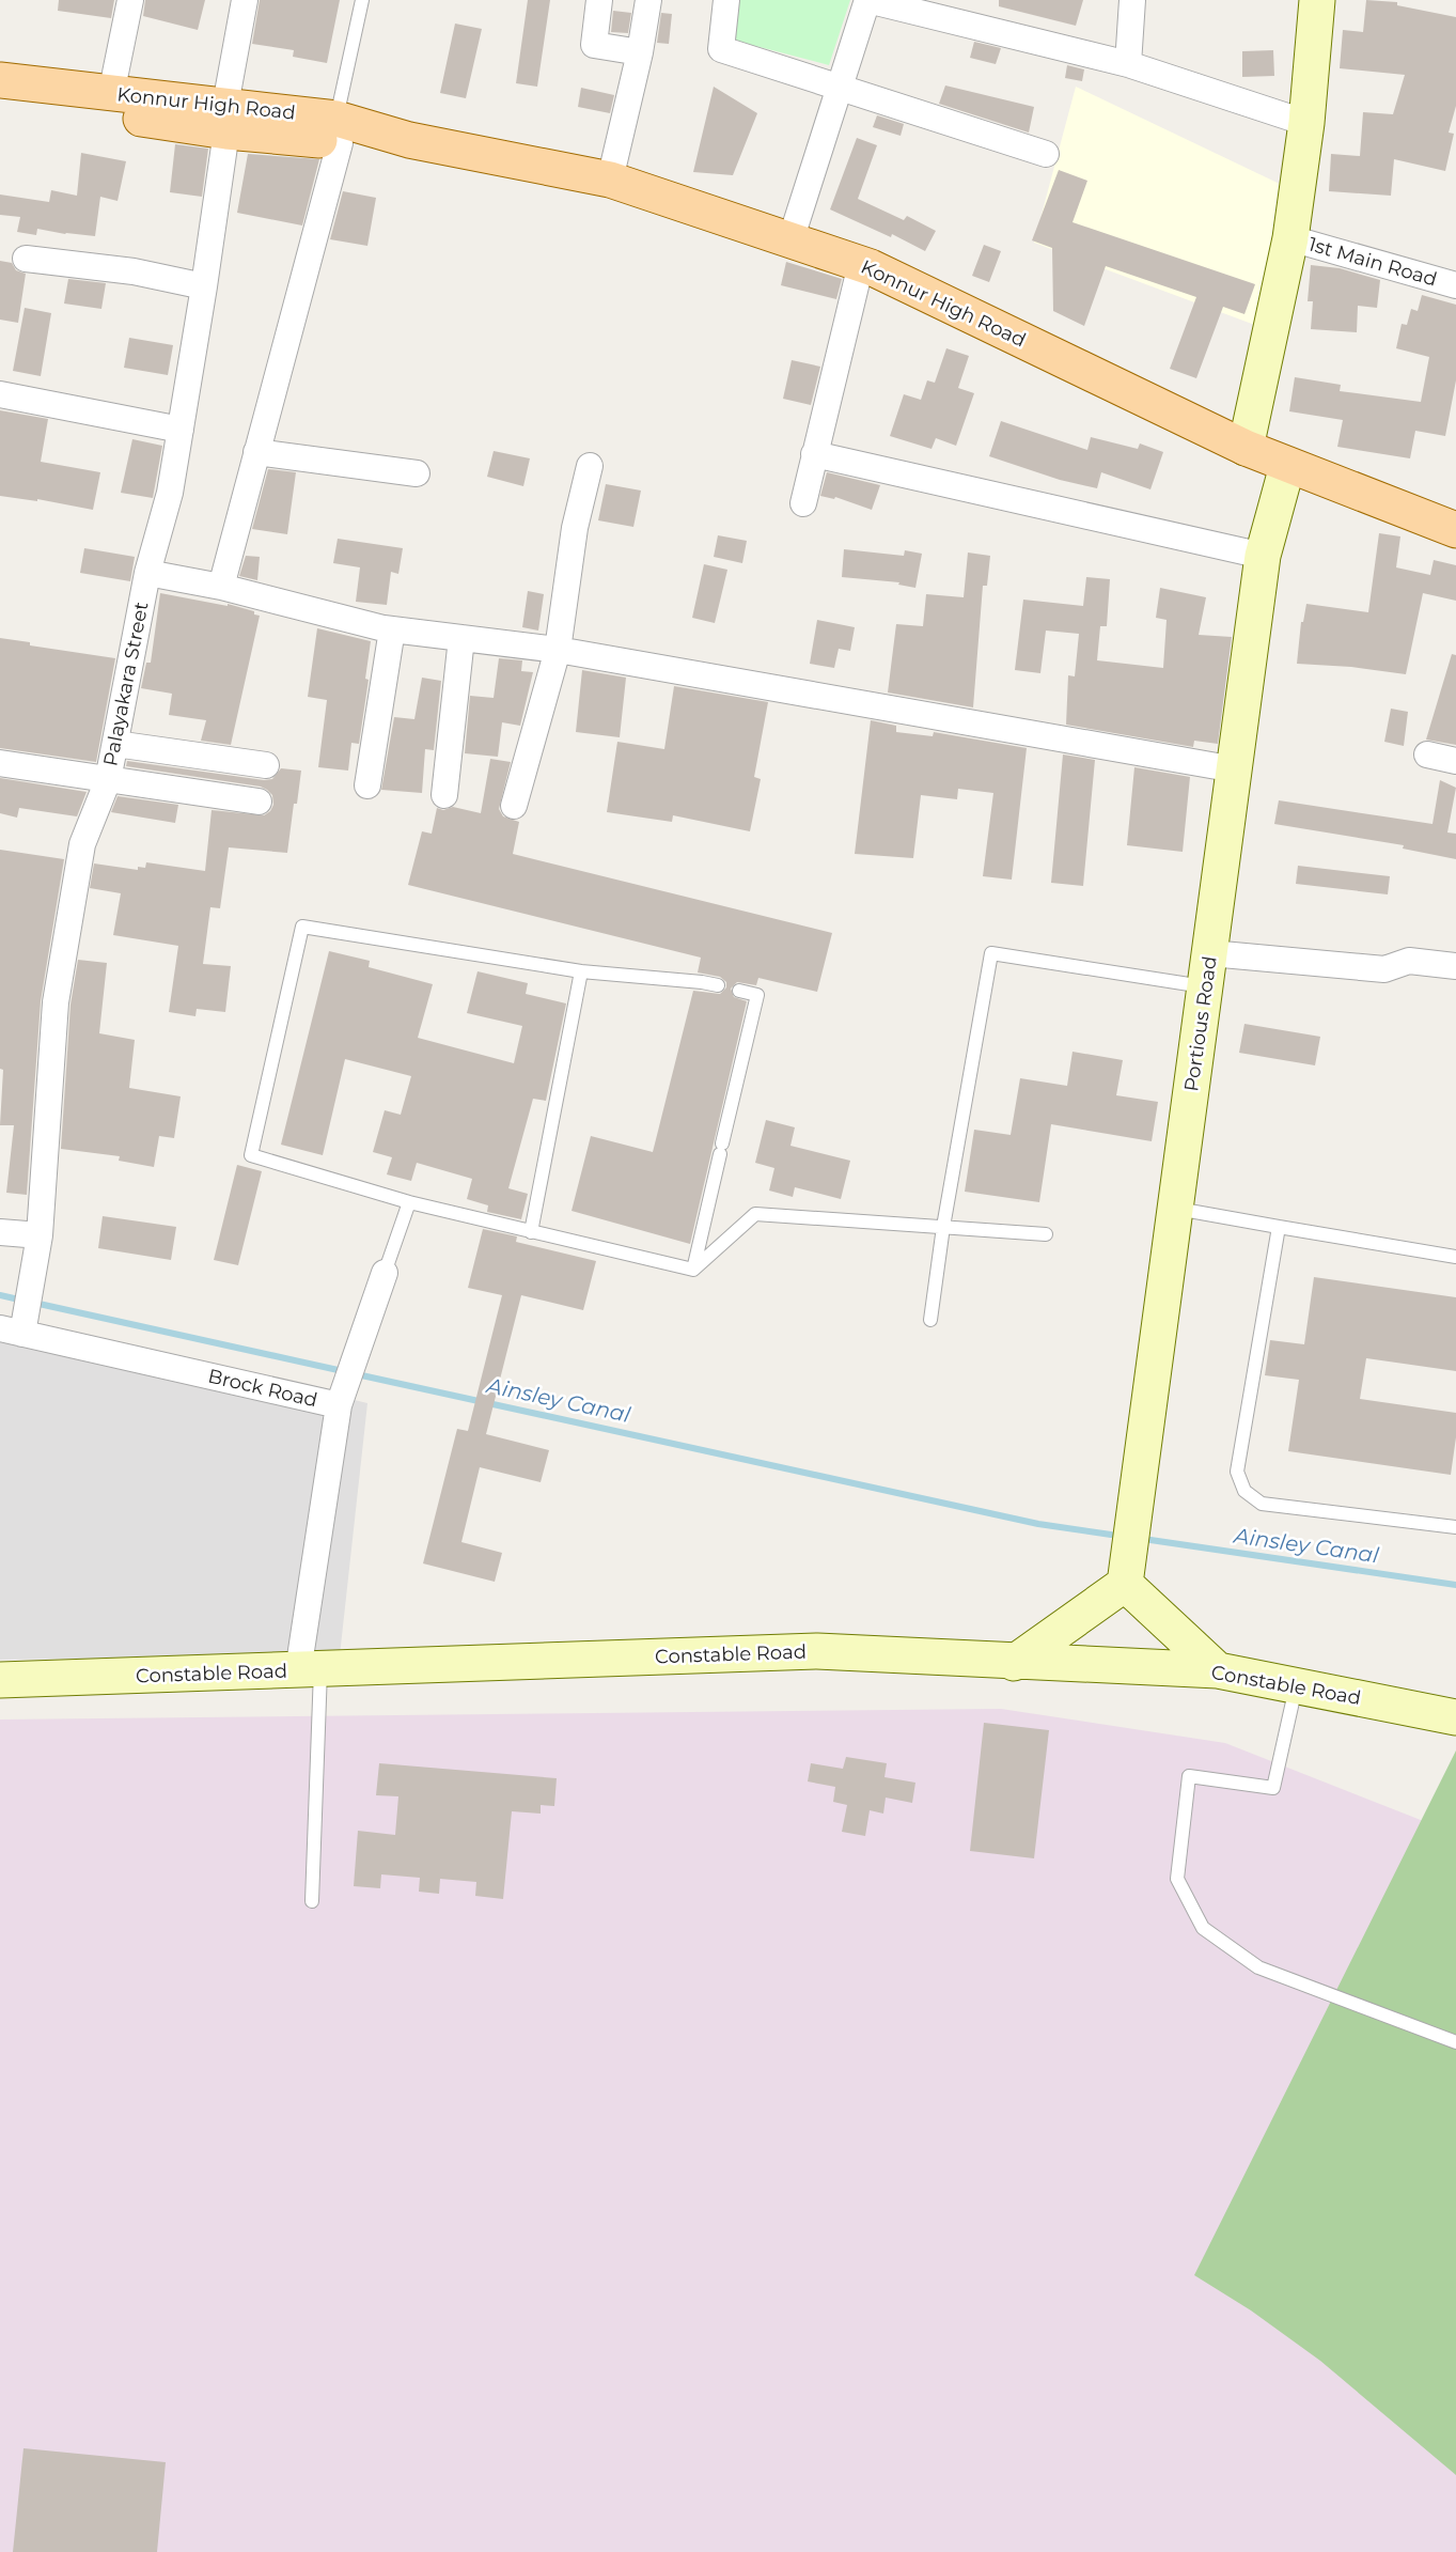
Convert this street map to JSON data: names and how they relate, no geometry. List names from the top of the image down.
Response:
{
  "streets": {
    "main road": ["Konnur High Road", "Portious Road", "Constable Road"],
    "street": ["1st Main Road", "Palayakara Street", "Brock Road"]
  },
  "crossings": [
    ["Konnur High Road", "Palayakara Street"],
    ["Konnur High Road", "Portious Road"],
    ["Palayakara Street", "Brock Road"],
    ["Brock Road", "Constable Road"]
  ],
  "water": ["Ainsley Canal"]
}
